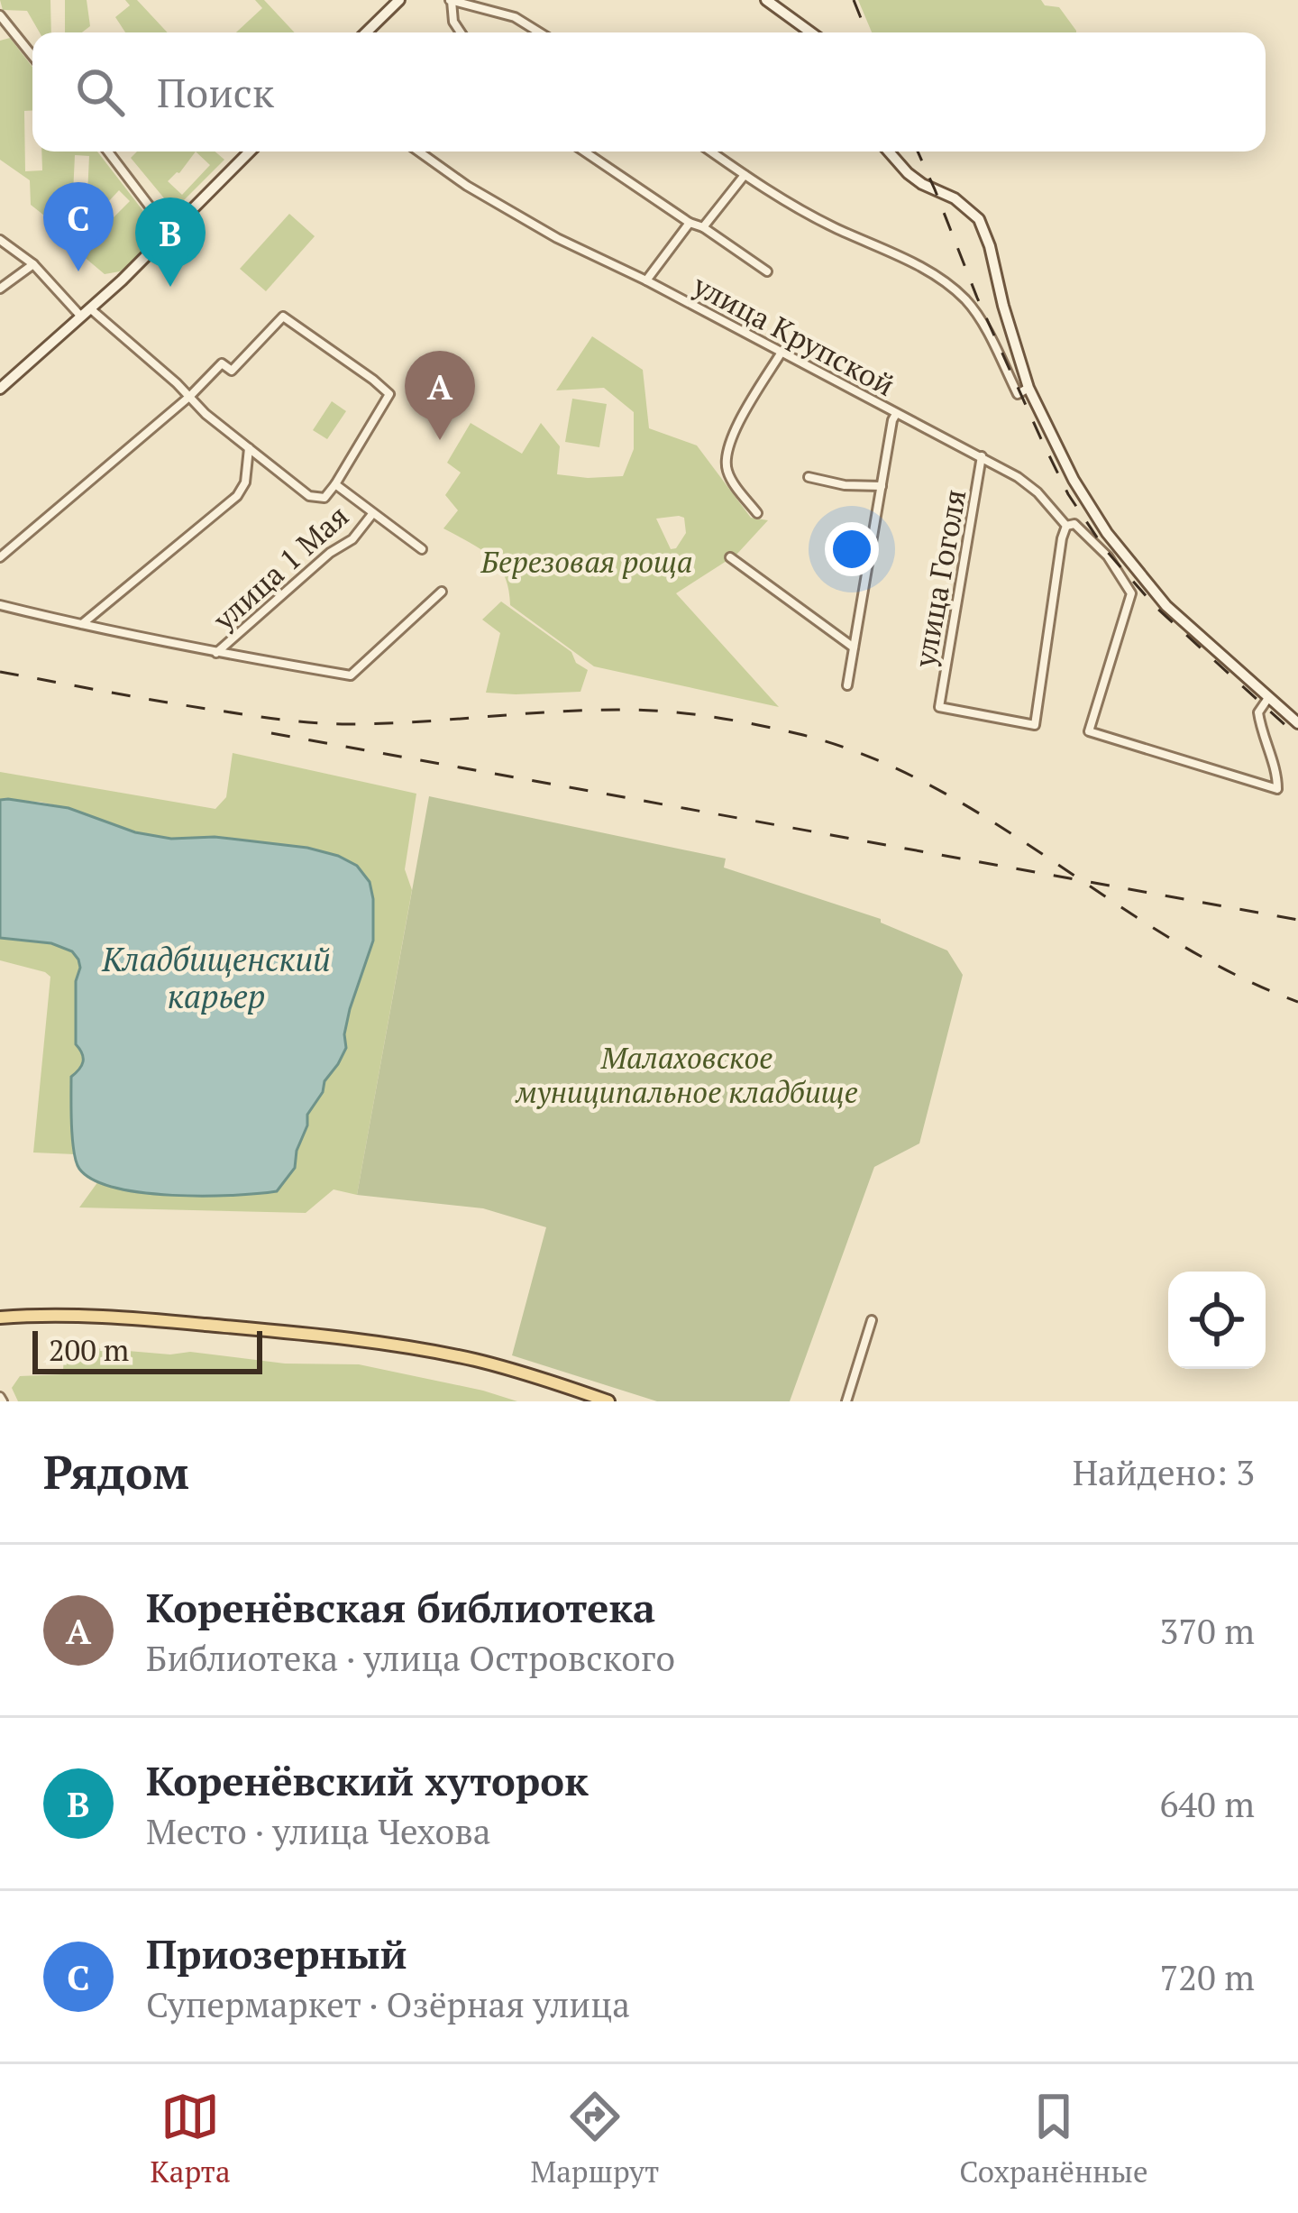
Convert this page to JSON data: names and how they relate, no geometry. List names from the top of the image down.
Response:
{
  "streets": {
    "street": ["улица Крупской", "улица 1 Мая", "улица Гоголя"]
  },
  "crossings": [
    ["улица Крупской", "улица Гоголя"]
  ],
  "water": ["Кладбищенский карьер"],
  "parks": ["Березовая роща", "Малаховское муниципальное кладбище"],
  "scale_bar": "200 m",
  "page": {
    "search": "Поиск",
    "pins": ["C", "B", "A"],
    "scale": "200 m",
    "heading": ["Рядом", "Найдено: 3"],
    "list": [
      {
        "mark": "A",
        "name": "Коренёвская библиотека",
        "note": "Библиотека · улица Островского",
        "value": "370 m"
      },
      {
        "mark": "B",
        "name": "Коренёвский хуторок",
        "note": "Место · улица Чехова",
        "value": "640 m"
      },
      {
        "mark": "C",
        "name": "Приозерный",
        "note": "Супермаркет · Озёрная улица",
        "value": "720 m"
      }
    ],
    "nav": ["Карта", "Маршрут", "Сохранённые"]
  }
}
